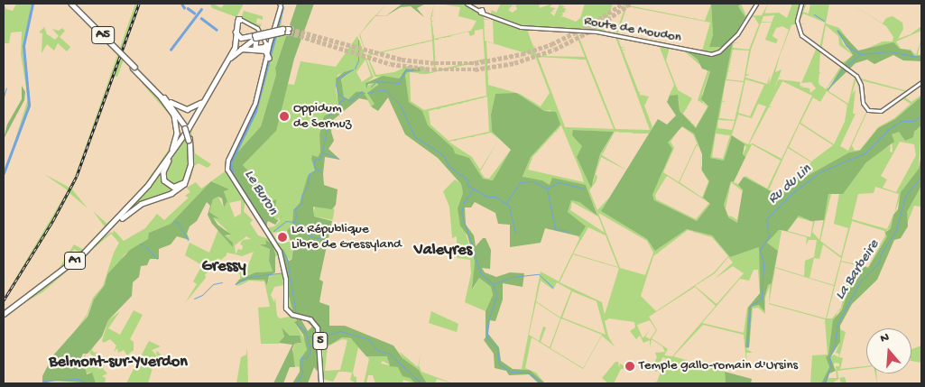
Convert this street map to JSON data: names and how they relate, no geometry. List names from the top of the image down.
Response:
{
  "streets": {
    "highway": ["A5", "A1"],
    "main road": ["Route de Moudon", "5"]
  },
  "crossings": [
    ["A5", "A1"]
  ],
  "districts": ["Valeyres", "Gressy", "Belmont-sur-Yverdon"],
  "water": ["Ru du Lin", "Le Buron", "La Barbeire"],
  "places": ["Oppidum de Sermuz", "La République Libre de Gressyland", "Temple gallo-romain d'Ursins"],
  "north": "top"
}
